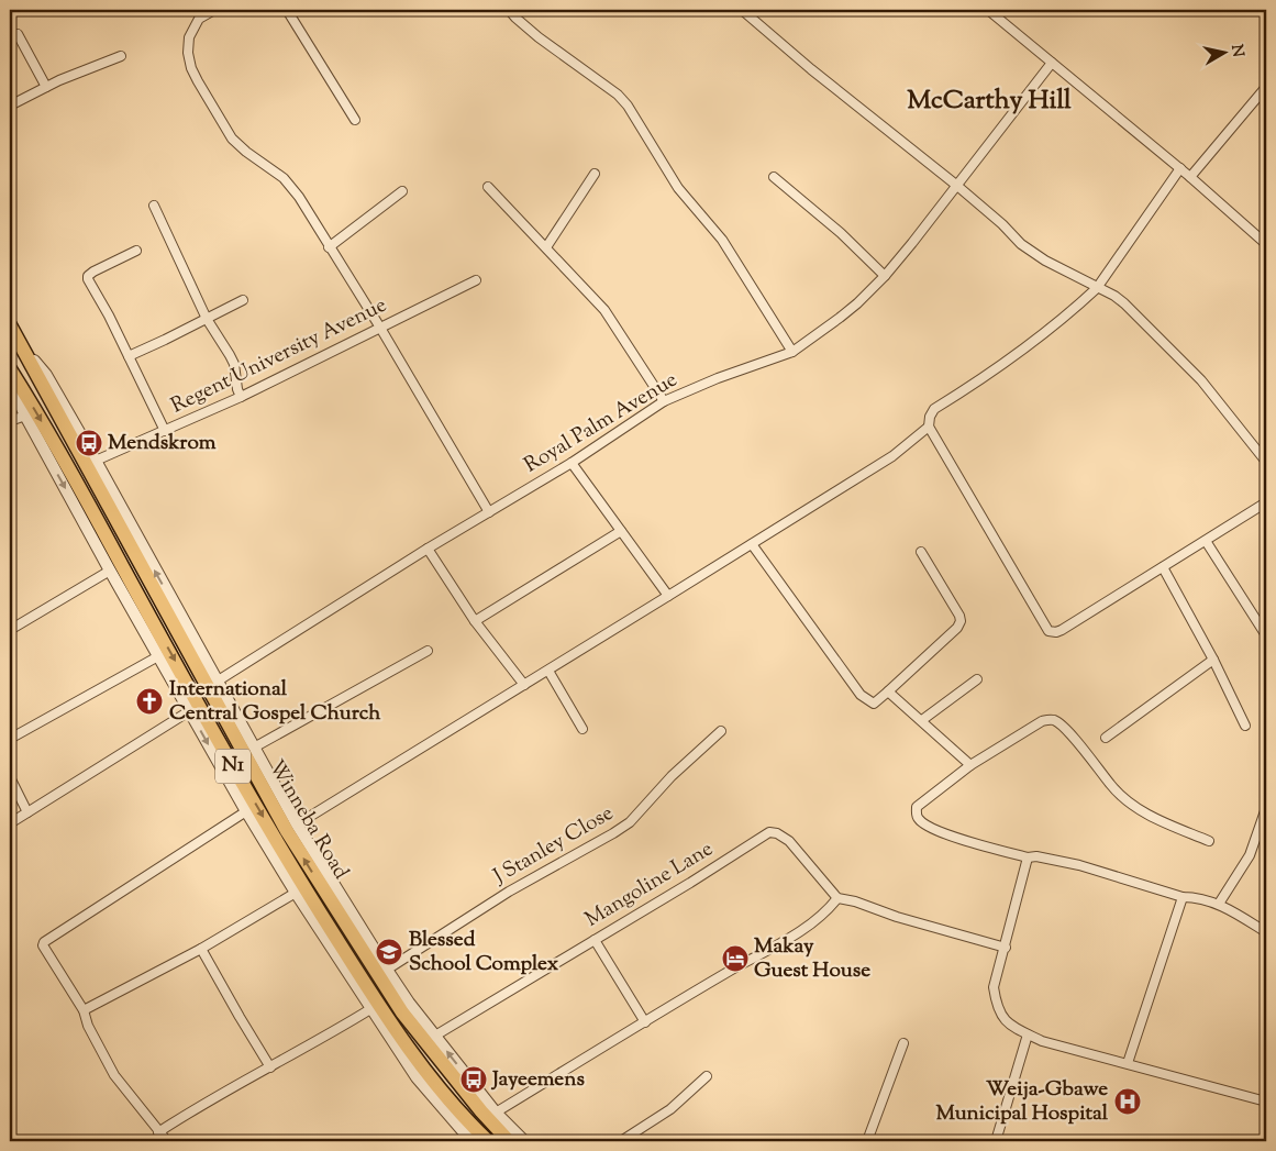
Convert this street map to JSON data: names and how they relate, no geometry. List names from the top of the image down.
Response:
{
  "streets": {
    "highway": ["N1", "Winneba Road"],
    "street": [
      "Regent University Avenue",
      "Royal Palm Avenue",
      "J Stanley Close",
      "Mangoline Lane"
    ]
  },
  "districts": ["McCarthy Hill"],
  "places": {
    "bus stop": ["Mendskrom", "Jayeemens"],
    "church": ["International Central Gospel Church"],
    "school or university": ["Blessed School Complex"],
    "hotel": ["Makay Guest House"],
    "hospital": ["Weija-Gbawe Municipal Hospital"]
  },
  "north": "right"
}
